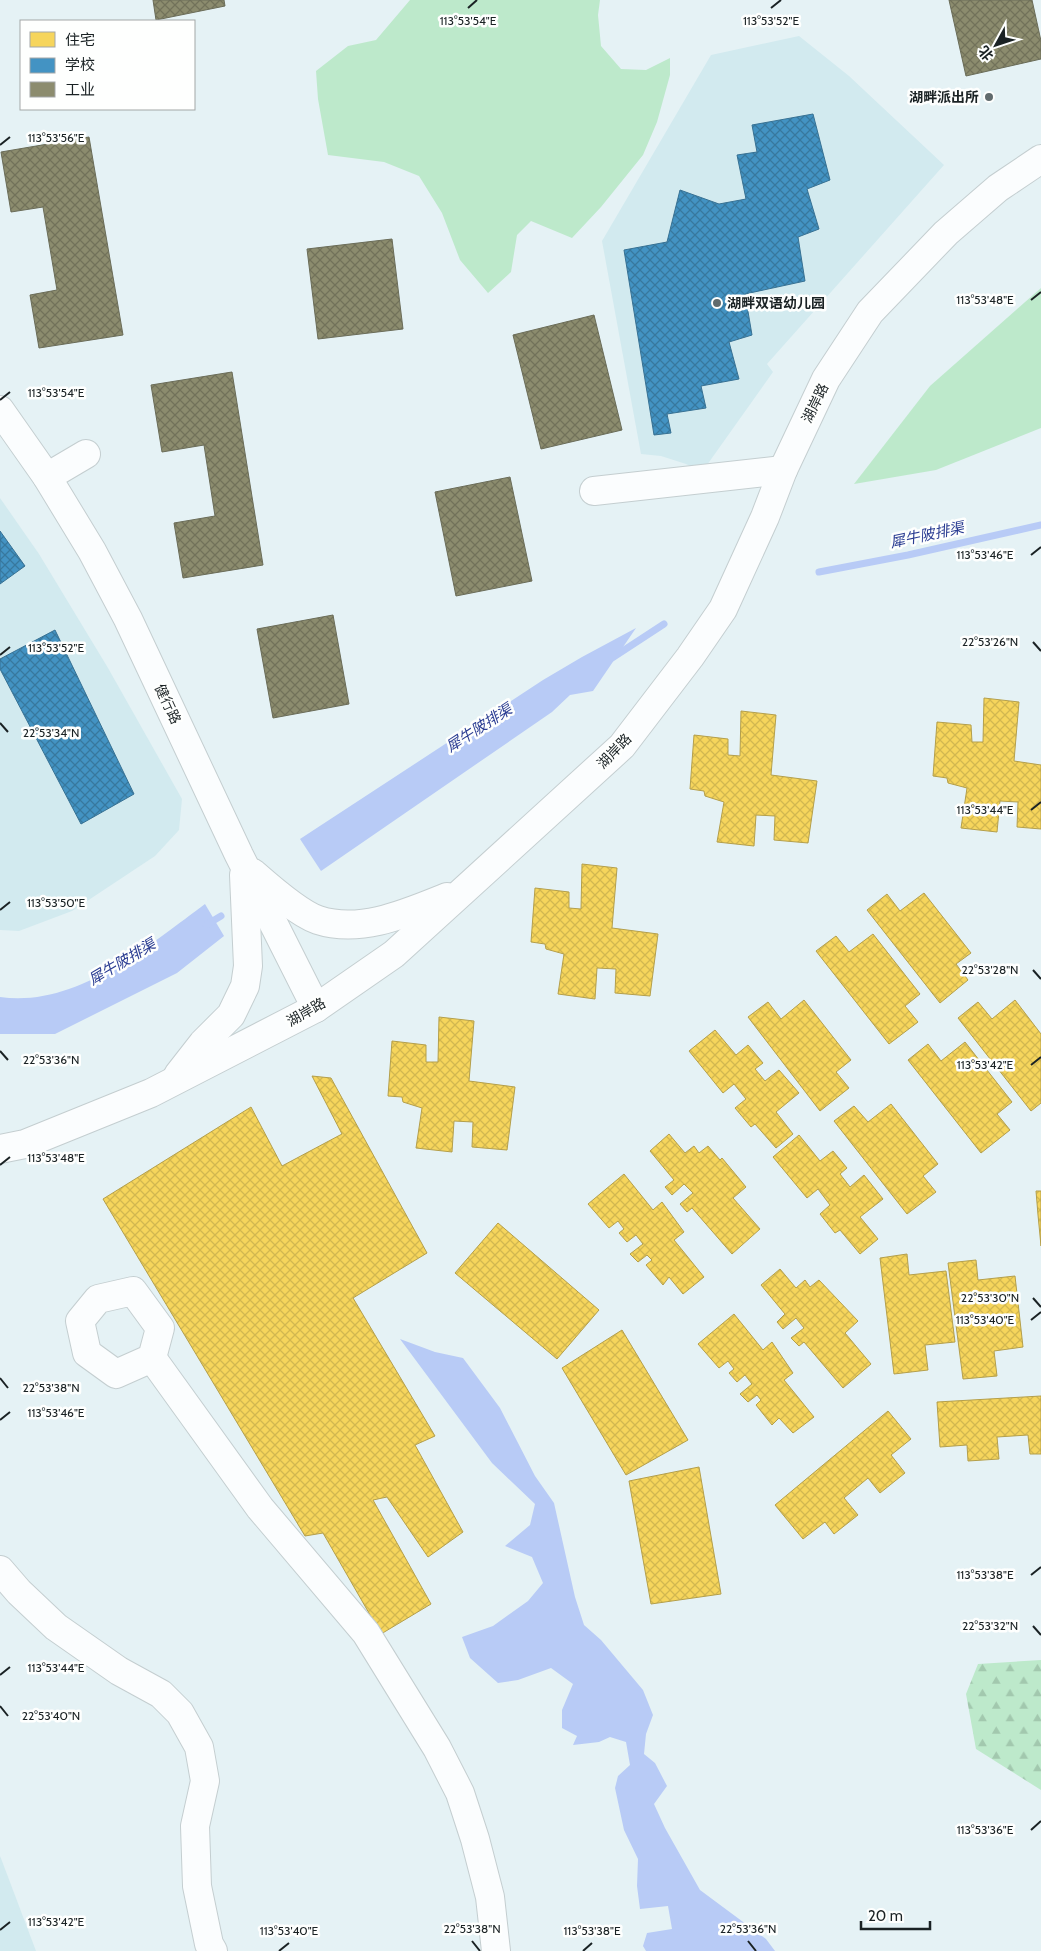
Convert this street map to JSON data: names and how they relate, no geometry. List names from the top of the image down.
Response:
{
  "streets": {
    "street": ["湖岸路", "健行路"]
  },
  "crossings": [
    ["湖岸路", "健行路"]
  ],
  "water": ["犀牛陂排渠"],
  "places": ["湖畔派出所", "湖畔双语幼儿园"],
  "legend": ["住宅", "学校", "工业"],
  "scale_bar": "20 m",
  "north": "bottom left",
  "coordinates": [
    "113°53'54\"E",
    "113°53'52\"E",
    "113°53'56\"E",
    "113°53'48\"E",
    "113°53'46\"E",
    "22°53'26\"N",
    "22°53'34\"N",
    "113°53'44\"E",
    "113°53'50\"E",
    "22°53'28\"N",
    "22°53'36\"N",
    "113°53'42\"E",
    "22°53'30\"N",
    "113°53'40\"E",
    "22°53'38\"N",
    "113°53'38\"E",
    "22°53'32\"N",
    "22°53'40\"N",
    "113°53'36\"E"
  ]
}
